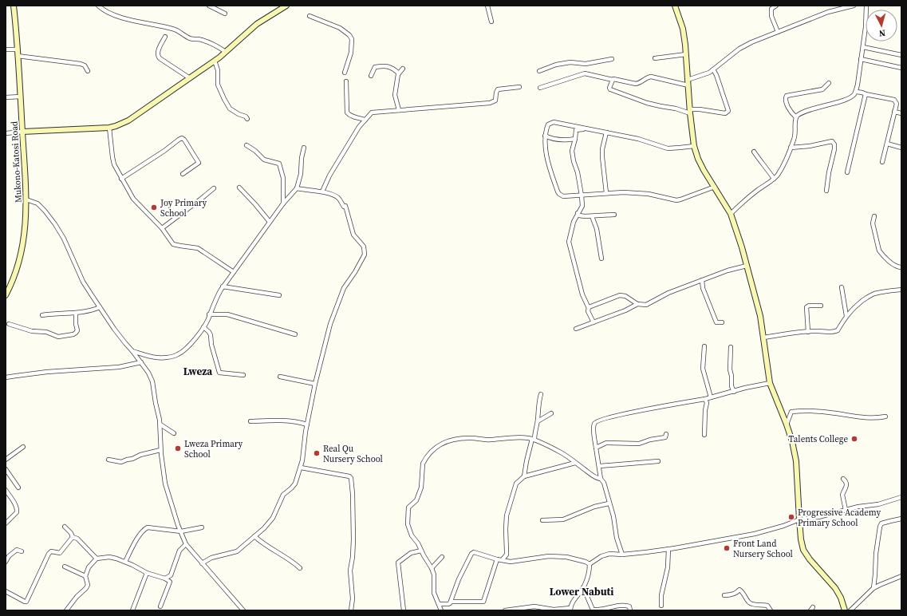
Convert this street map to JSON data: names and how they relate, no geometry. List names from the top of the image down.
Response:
{
  "streets": {
    "street": ["Mukono-Katosi Road"]
  },
  "districts": ["Lweza", "Lower Nabuti"],
  "places": [
    "Joy Primary School",
    "Talents College",
    "Lweza Primary School",
    "Real Qu Nursery School",
    "Progressive Academy Primary School",
    "Front Land Nursery School"
  ],
  "north": "bottom"
}
